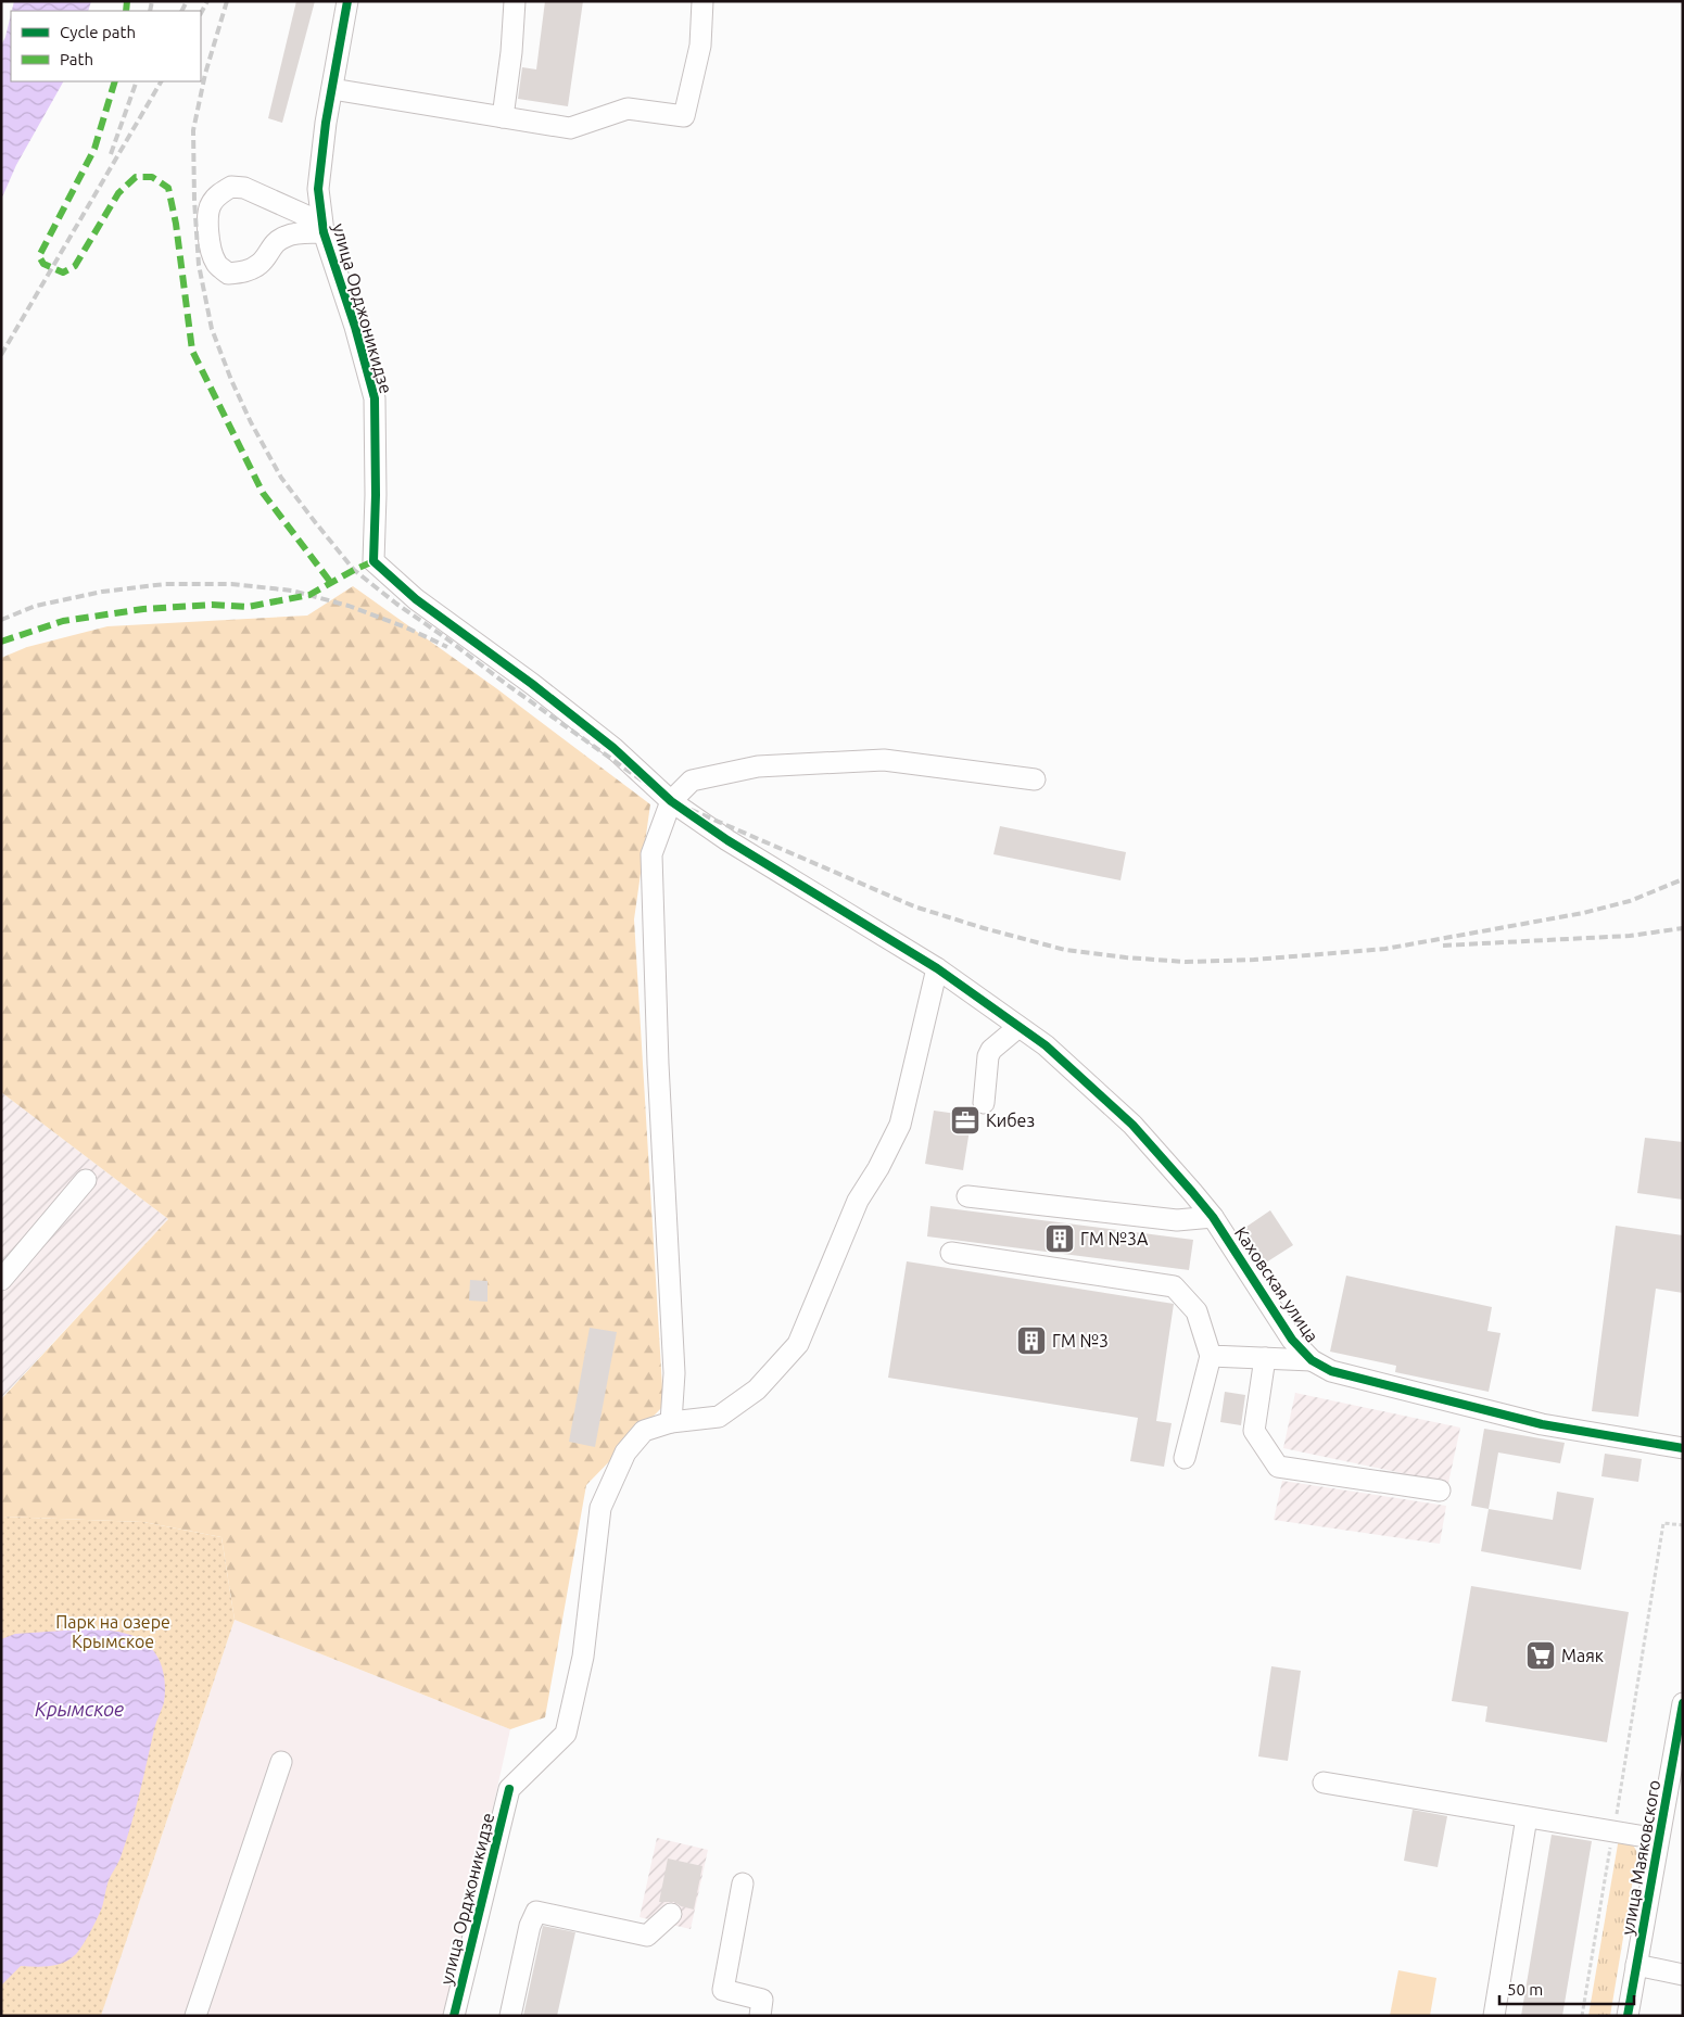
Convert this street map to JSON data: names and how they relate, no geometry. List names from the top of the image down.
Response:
{
  "streets": {
    "street": ["улица Орджоникидзе", "Каховская улица", "улица Маяковского"]
  },
  "crossings": [
    ["улица Орджоникидзе", "Каховская улица"]
  ],
  "water": ["Крымское"],
  "parks": ["Парк на озере Крымское"],
  "places": {
    "office": ["Кибез"],
    "building": ["ГМ №3А", "ГМ №3"],
    "supermarket": ["Маяк"]
  },
  "legend": ["Cycle path", "Path"],
  "scale_bar": "50 m"
}
